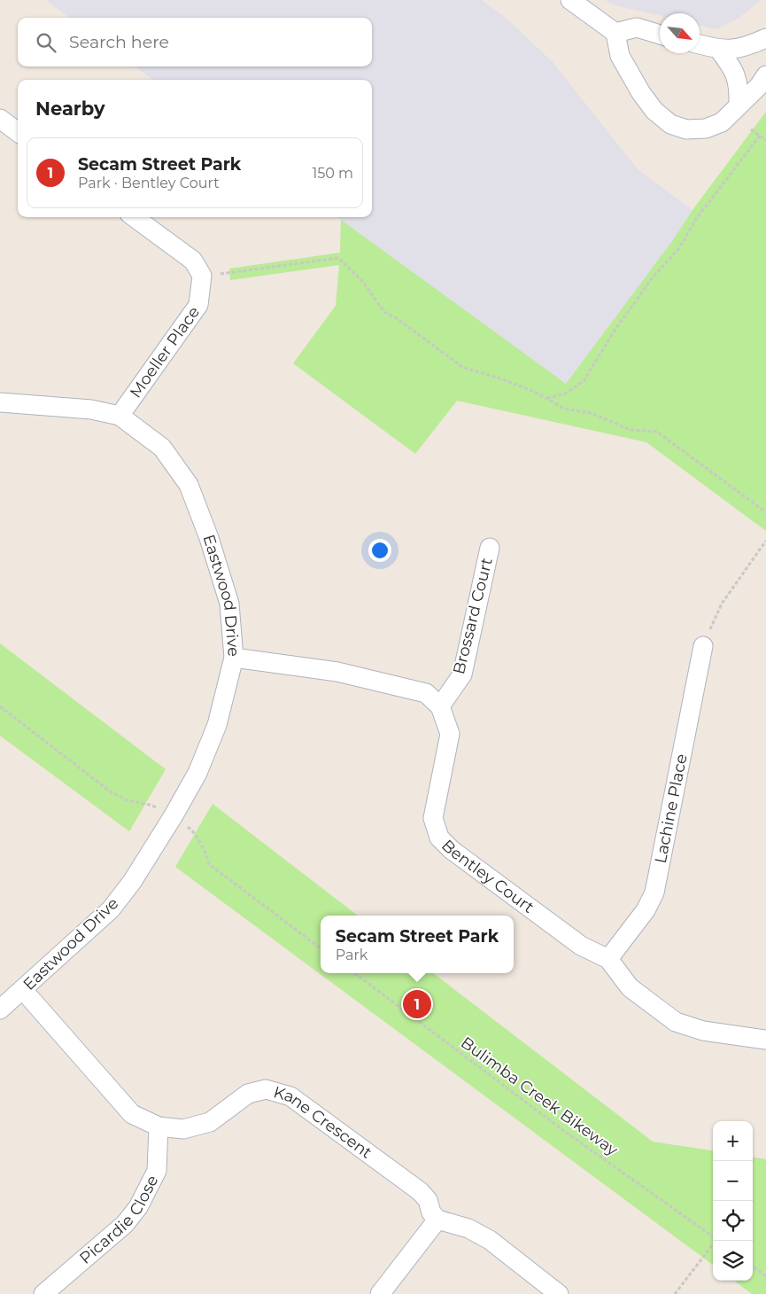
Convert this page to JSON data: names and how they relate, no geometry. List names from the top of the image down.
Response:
{
  "streets": {
    "street": [
      "Moeller Place",
      "Eastwood Drive",
      "Brossard Court",
      "Lachine Place",
      "Bentley Court",
      "Kane Crescent",
      "Picardie Close"
    ],
    "path": ["Bulimba Creek Bikeway"]
  },
  "crossings": [
    ["Moeller Place", "Eastwood Drive"],
    ["Eastwood Drive", "Kane Crescent"],
    ["Brossard Court", "Bentley Court"],
    ["Lachine Place", "Bentley Court"],
    ["Kane Crescent", "Picardie Close"]
  ],
  "north": "bottom right",
  "page": {
    "search": "Search here",
    "heading": "Nearby",
    "list": [
      {
        "mark": "1",
        "name": "Secam Street Park",
        "note": "Park · Bentley Court",
        "value": "150 m"
      }
    ],
    "popup": ["Secam Street Park", "Park"],
    "pins": "1",
    "map_buttons": ["+", "−"]
  }
}
